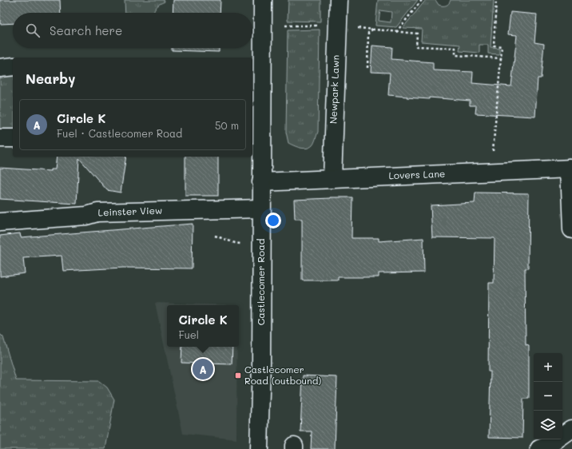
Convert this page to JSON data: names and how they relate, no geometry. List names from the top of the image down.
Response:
{
  "streets": {
    "street": [
      "Newpark Lawn",
      "Lovers Lane",
      "Leinster View",
      "Castlecomer Road"
    ]
  },
  "crossings": [
    ["Newpark Lawn", "Lovers Lane"],
    ["Lovers Lane", "Castlecomer Road"],
    ["Leinster View", "Castlecomer Road"]
  ],
  "places": {
    "transit": ["Castlecomer Road (outbound)"]
  },
  "page": {
    "search": "Search here",
    "heading": "Nearby",
    "list": [
      {
        "mark": "A",
        "name": "Circle K",
        "note": "Fuel · Castlecomer Road",
        "value": "50 m"
      }
    ],
    "popup": ["Circle K", "Fuel"],
    "map_buttons": ["+", "−"],
    "pins": "A"
  }
}
